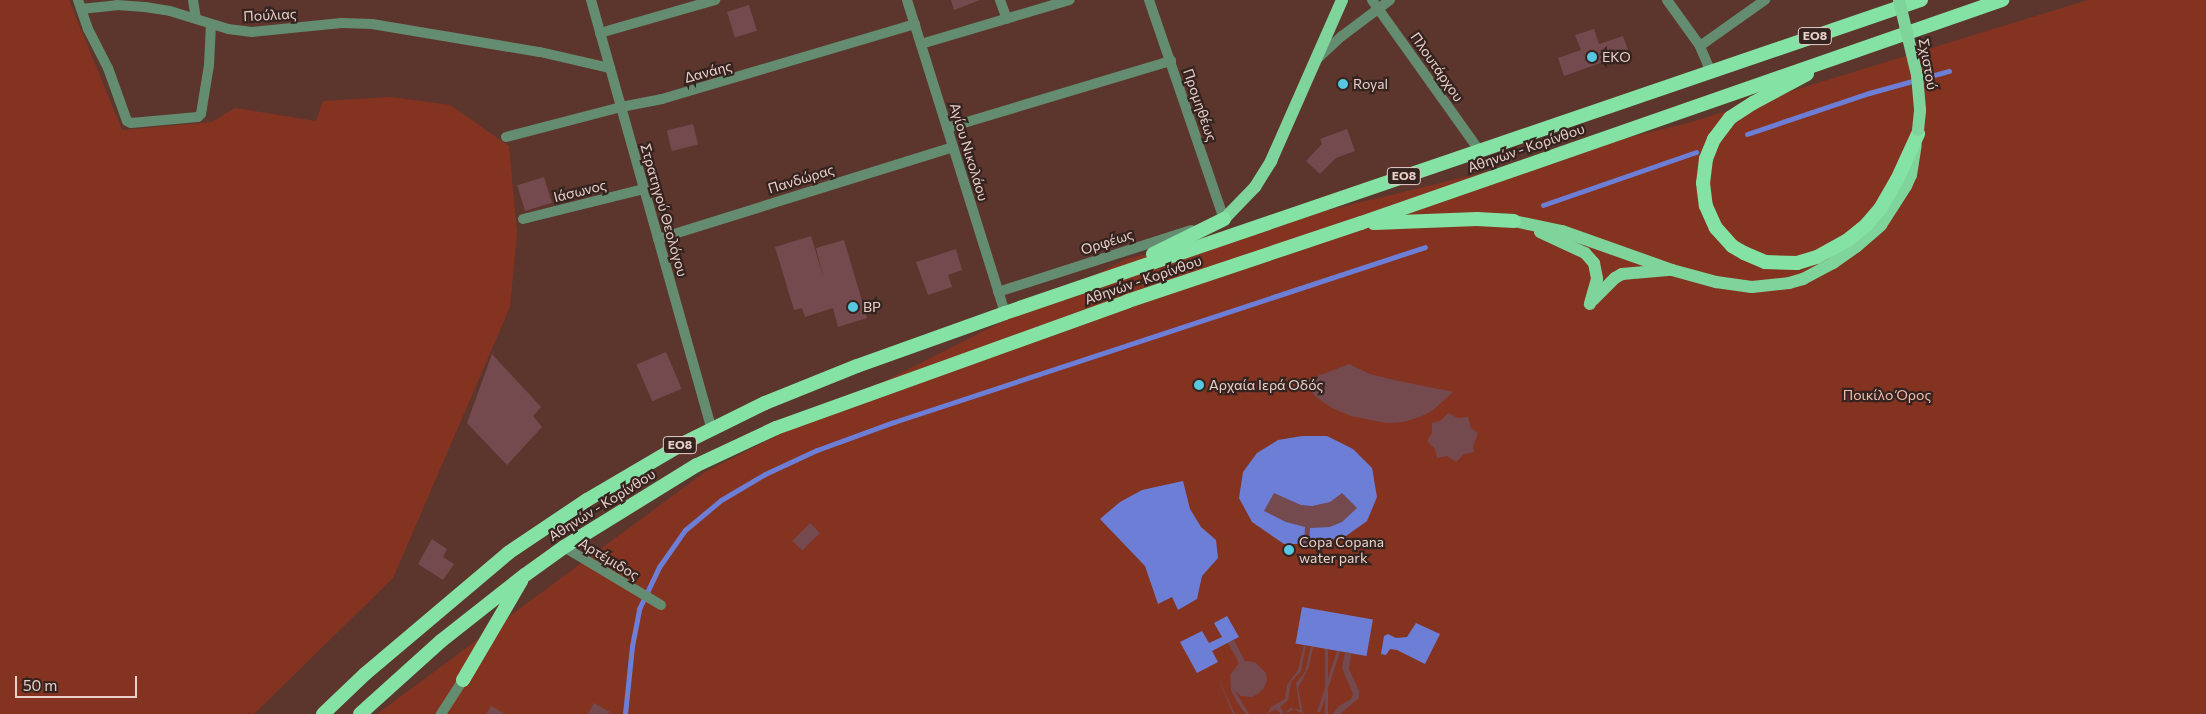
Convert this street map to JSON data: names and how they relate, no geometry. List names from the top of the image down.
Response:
{
  "streets": {
    "highway": ["ΕΟ8", "Αθηνών - Κορίνθου"],
    "main road": ["Σχιστού"],
    "street": [
      "Πούλιας",
      "Πλουτάρχου",
      "Δανάης",
      "Προμηθέως",
      "Αγίου Νικολάου",
      "Πανδώρας",
      "Ιάσωνος",
      "Στρατηγού Θεολόγου",
      "Ορφέως",
      "Αρτέμιδος"
    ]
  },
  "crossings": [
    ["Πούλιας", "Στρατηγού Θεολόγου"],
    ["Πλουτάρχου", "Αθηνών - Κορίνθου"],
    ["Δανάης", "Αγίου Νικολάου"],
    ["Δανάης", "Στρατηγού Θεολόγου"],
    ["Προμηθέως", "Ορφέως"],
    ["Αθηνών - Κορίνθου", "Αγίου Νικολάου"],
    ["Αθηνών - Κορίνθου", "Στρατηγού Θεολόγου"],
    ["Αθηνών - Κορίνθου", "Αρτέμιδος"],
    ["Αγίου Νικολάου", "Πανδώρας"],
    ["Αγίου Νικολάου", "Ορφέως"],
    ["Πανδώρας", "Στρατηγού Θεολόγου"],
    ["Ιάσωνος", "Στρατηγού Θεολόγου"]
  ],
  "parks": ["Ποικίλο Όρος"],
  "places": [
    "EKO",
    "Royal",
    "BP",
    "Αρχαία Ιερά Οδός",
    "Copa Copana water park"
  ],
  "scale_bar": "50 m"
}
